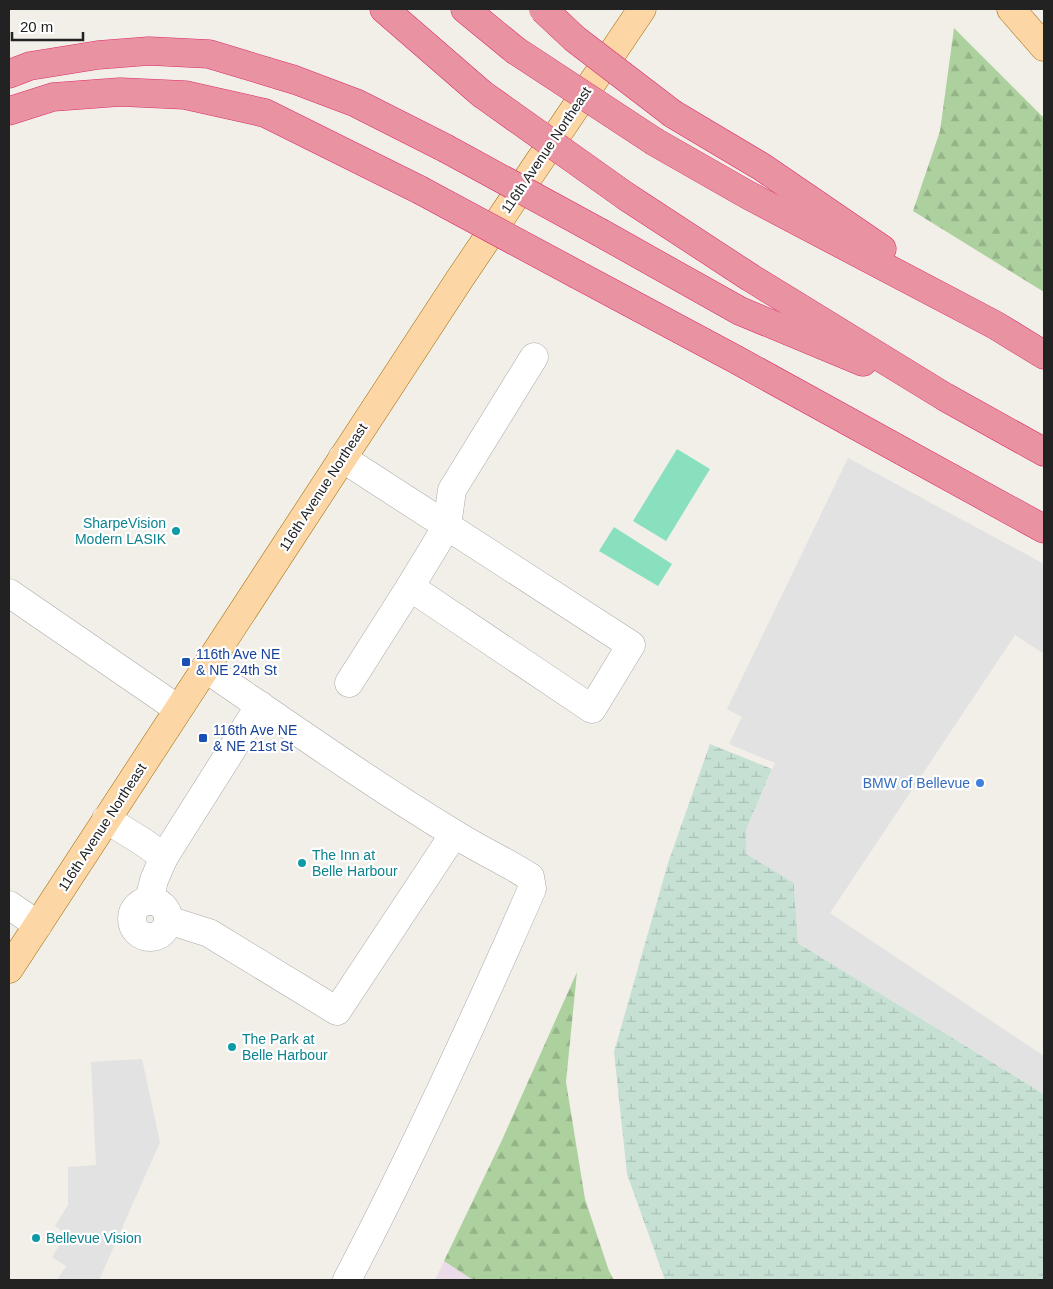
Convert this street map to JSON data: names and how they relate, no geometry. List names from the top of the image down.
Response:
{
  "streets": {
    "main road": ["116th Avenue Northeast"]
  },
  "places": {
    "other": [
      "SharpeVision Modern LASIK",
      "BMW of Bellevue",
      "The Inn at Belle Harbour",
      "The Park at Belle Harbour",
      "Bellevue Vision"
    ],
    "transit": ["116th Ave NE & NE 24th St", "116th Ave NE & NE 21st St"]
  },
  "scale_bar": "20 m"
}
